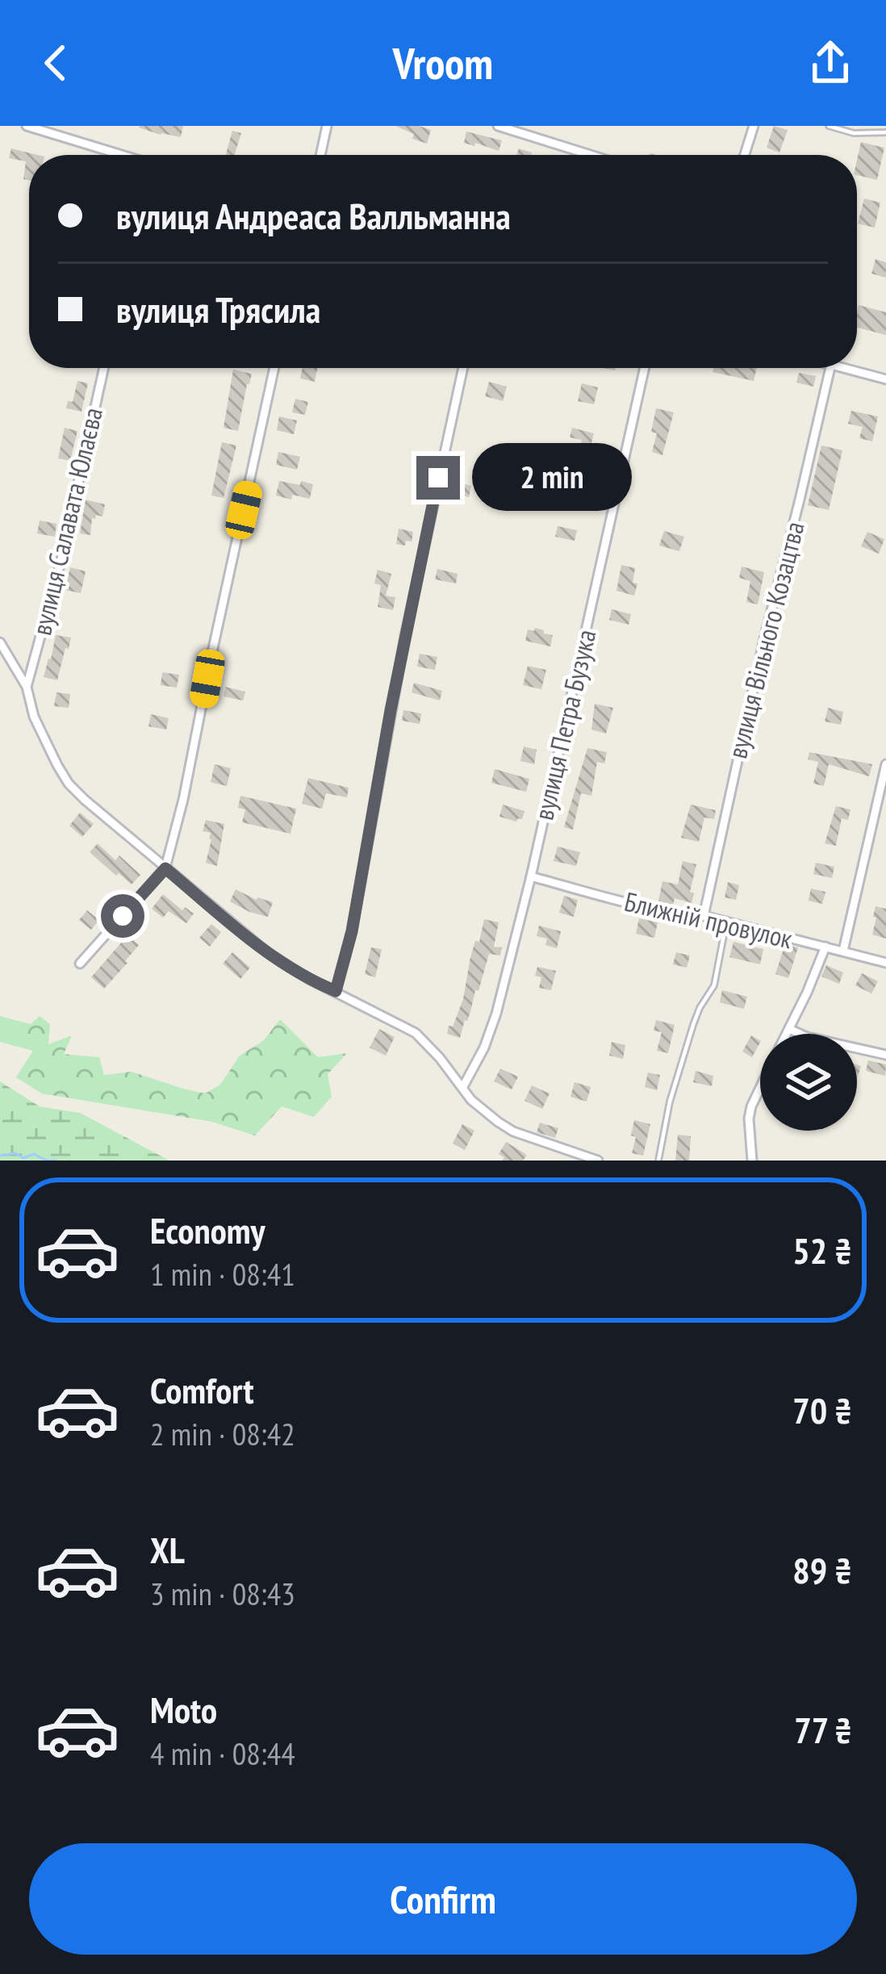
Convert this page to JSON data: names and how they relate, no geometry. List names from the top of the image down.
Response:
{
  "streets": {
    "street": [
      "вулиця Салавата Юлаєва",
      "вулиця Вільного Козацтва",
      "вулиця Петра Бузука",
      "Ближній провулок"
    ]
  },
  "crossings": [
    ["вулиця Вільного Козацтва", "Ближній провулок"],
    ["вулиця Петра Бузука", "Ближній провулок"]
  ],
  "page": {
    "header": "Vroom",
    "banner": ["вулиця Андреаса Валльманна", "вулиця Трясила"],
    "bubble": "2 min",
    "list": [
      {
        "name": "Economy",
        "note": "1 min · 08:41",
        "value": "52 ₴"
      },
      {
        "name": "Comfort",
        "note": "2 min · 08:42",
        "value": "70 ₴"
      },
      {
        "name": "XL",
        "note": "3 min · 08:43",
        "value": "89 ₴"
      },
      {
        "name": "Moto",
        "note": "4 min · 08:44",
        "value": "77 ₴"
      }
    ],
    "buttons": "Confirm"
  }
}
